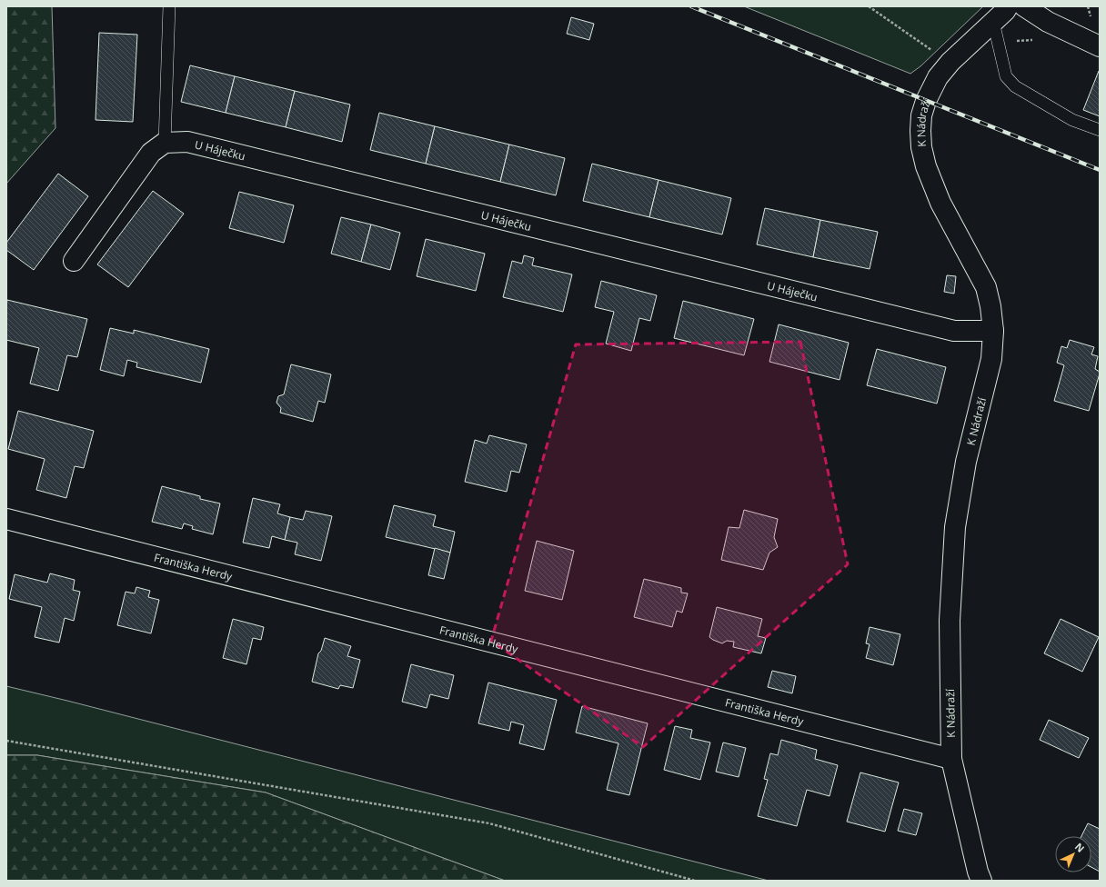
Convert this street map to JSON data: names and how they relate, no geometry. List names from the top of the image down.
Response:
{
  "streets": {
    "street": ["K Nádraží", "U Háječku", "Františka Herdy"]
  },
  "crossings": [
    ["K Nádraží", "U Háječku"],
    ["K Nádraží", "Františka Herdy"]
  ],
  "north": "top right"
}
